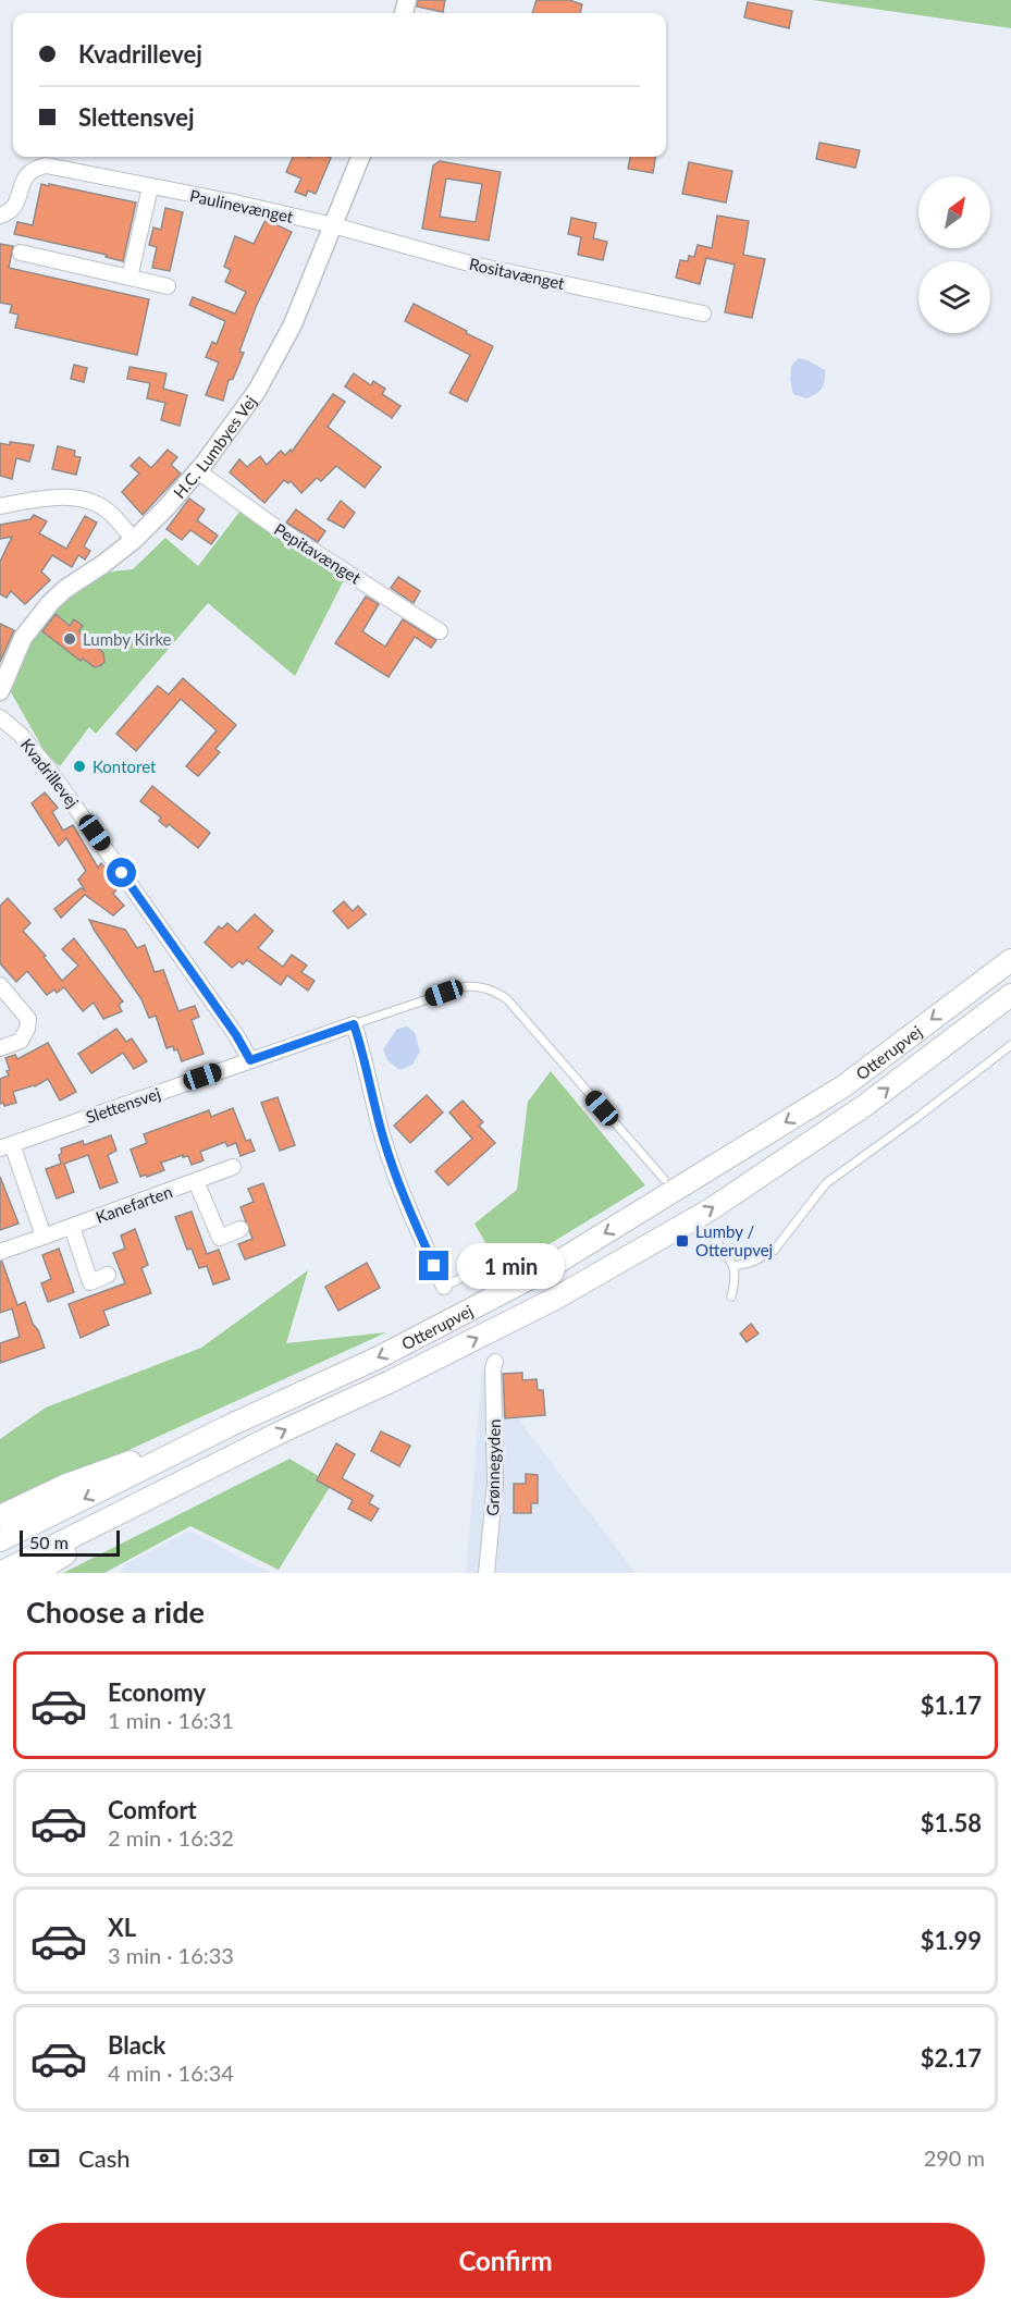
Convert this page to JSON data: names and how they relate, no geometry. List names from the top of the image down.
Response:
{
  "streets": {
    "main road": ["Otterupvej"],
    "street": [
      "Paulinevænget",
      "Rositavænget",
      "H.C. Lumbyes Vej",
      "Pepitavænget",
      "Kvadrillevej",
      "Slettensvej",
      "Kanefarten",
      "Grønnegyden"
    ]
  },
  "crossings": [
    ["Paulinevænget", "Rositavænget"],
    ["Paulinevænget", "H.C. Lumbyes Vej"],
    ["Rositavænget", "H.C. Lumbyes Vej"],
    ["H.C. Lumbyes Vej", "Pepitavænget"],
    ["Kvadrillevej", "Slettensvej"]
  ],
  "places": {
    "other": ["Lumby Kirke", "Kontoret"],
    "transit": ["Lumby / Otterupvej"]
  },
  "scale_bar": "50 m",
  "north": "top right",
  "page": {
    "banner": ["Kvadrillevej", "Slettensvej"],
    "bubble": "1 min",
    "scale": "50 m",
    "heading": "Choose a ride",
    "list": [
      {
        "name": "Economy",
        "note": "1 min · 16:31",
        "value": "$1.17"
      },
      {
        "name": "Comfort",
        "note": "2 min · 16:32",
        "value": "$1.58"
      },
      {
        "name": "XL",
        "note": "3 min · 16:33",
        "value": "$1.99"
      },
      {
        "name": "Black",
        "note": "4 min · 16:34",
        "value": "$2.17"
      }
    ],
    "pay": ["Cash", "290 m"],
    "buttons": "Confirm"
  }
}
